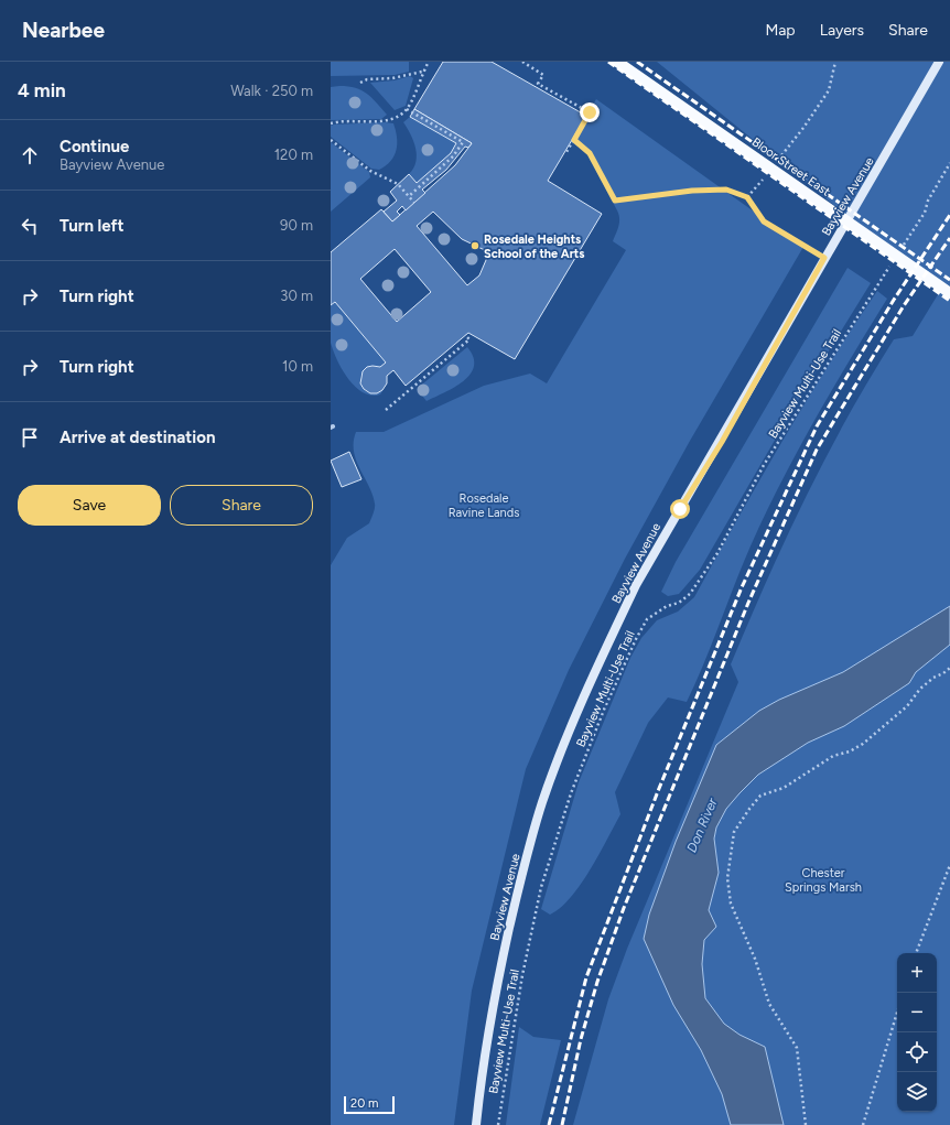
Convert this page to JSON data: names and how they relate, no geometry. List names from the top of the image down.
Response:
{
  "streets": {
    "main road": ["Bloor Street East", "Bayview Avenue"],
    "path": ["Bayview Multi-Use Trail"]
  },
  "water": ["Don River"],
  "parks": ["Rosedale Ravine Lands", "Chester Springs Marsh"],
  "places": ["Rosedale Heights School of the Arts"],
  "scale_bar": "20 m",
  "page": {
    "header": "Nearbee",
    "nav": ["Map", "Layers", "Share"],
    "heading": ["4 min", "Walk · 250 m"],
    "list": [
      ["Continue", "Bayview Avenue", "120 m"],
      ["Turn left", "90 m"],
      ["Turn right", "30 m"],
      ["Turn right", "10 m"],
      "Arrive at destination"
    ],
    "buttons": ["Save", "Share"],
    "map_buttons": ["+", "−"],
    "scale": "20 m"
  }
}
